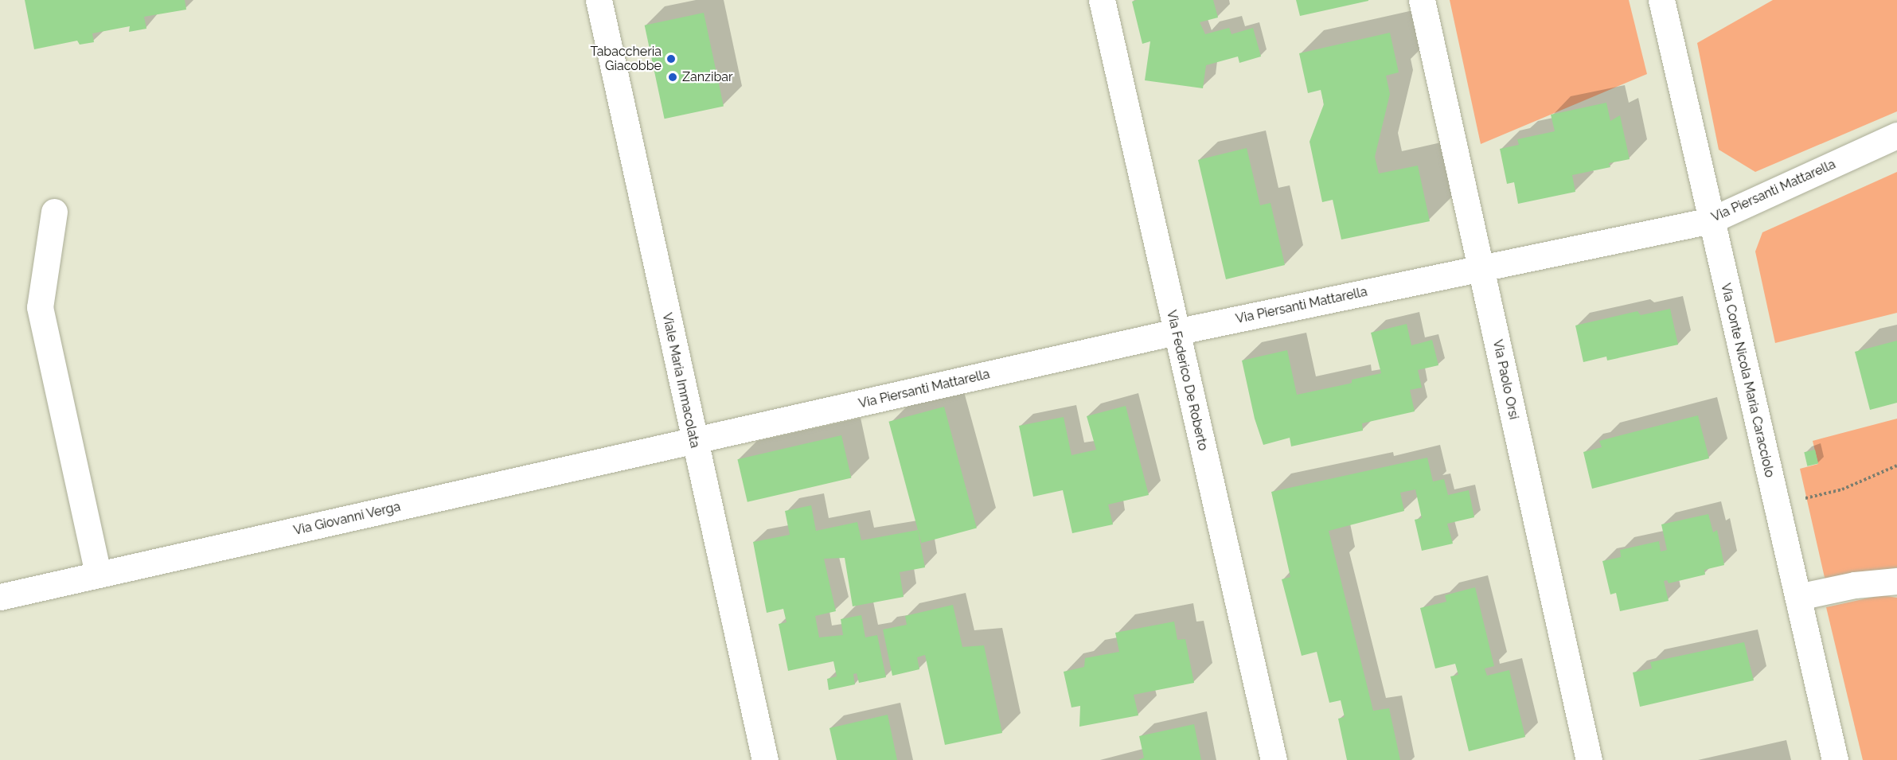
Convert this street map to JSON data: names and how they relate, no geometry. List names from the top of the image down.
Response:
{
  "streets": {
    "street": [
      "Via Piersanti Mattarella",
      "Via Paolo Orsi",
      "Viale Maria Immacolata",
      "Via Federico De Roberto",
      "Via Conte Nicola Maria Caracciolo",
      "Via Giovanni Verga"
    ]
  },
  "crossings": [
    ["Via Piersanti Mattarella", "Via Paolo Orsi"],
    ["Via Piersanti Mattarella", "Viale Maria Immacolata"],
    ["Via Piersanti Mattarella", "Via Federico De Roberto"],
    ["Via Piersanti Mattarella", "Via Conte Nicola Maria Caracciolo"],
    ["Via Piersanti Mattarella", "Via Giovanni Verga"],
    ["Viale Maria Immacolata", "Via Giovanni Verga"]
  ],
  "places": ["Tabaccheria Giacobbe", "Zanzibar"]
}
